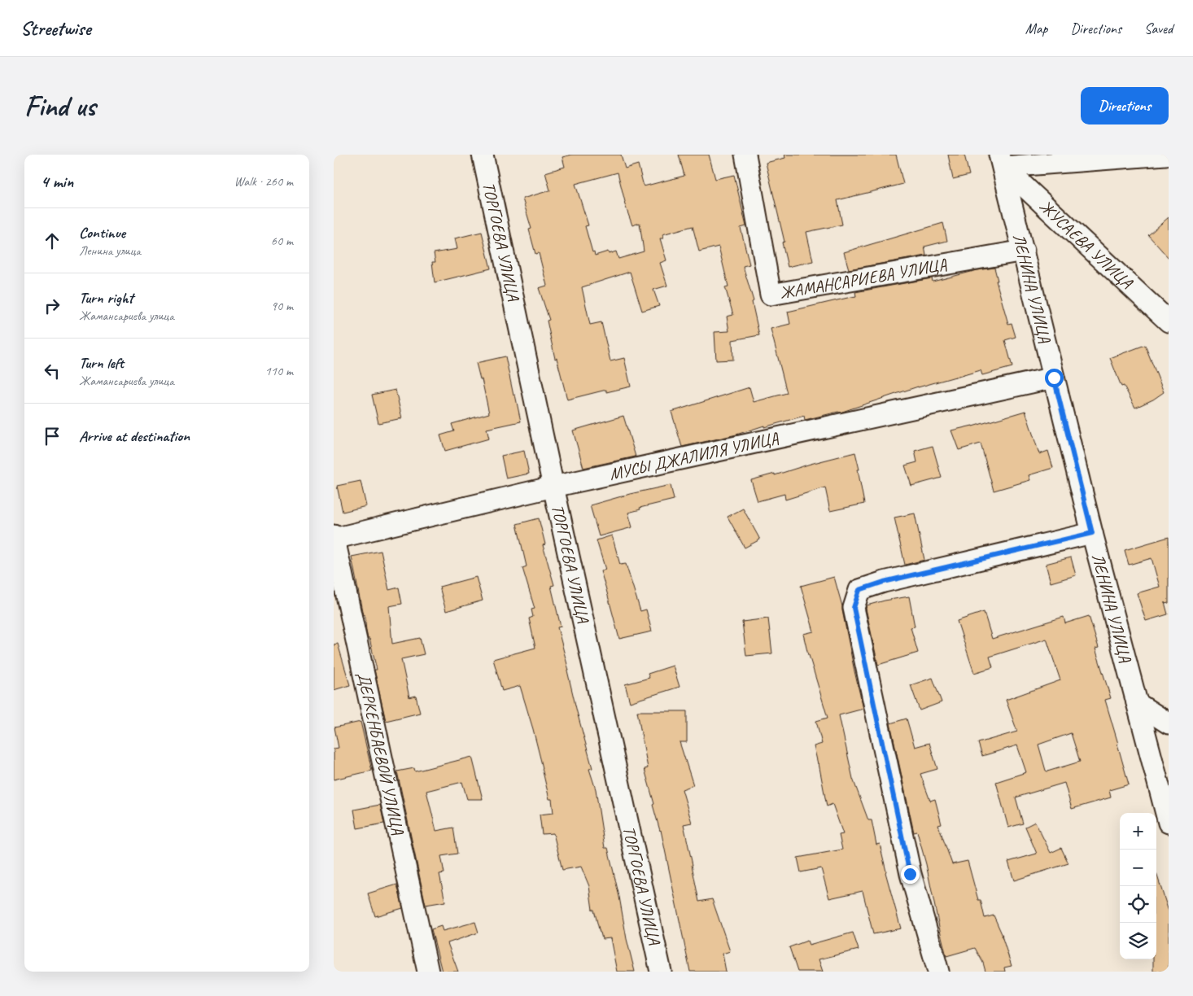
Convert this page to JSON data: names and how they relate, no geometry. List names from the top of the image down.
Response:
{
  "streets": {
    "street": [
      "ТОРГОЕВА УЛИЦА",
      "ЖУСАЕВА УЛИЦА",
      "ЖАМАНСАРИЕВА УЛИЦА",
      "ЛЕНИНА УЛИЦА",
      "МУСЫ ДЖАЛИЛЯ УЛИЦА",
      "ДЕРКЕНБАЕВОЙ УЛИЦА"
    ]
  },
  "crossings": [
    ["ТОРГОЕВА УЛИЦА", "МУСЫ ДЖАЛИЛЯ УЛИЦА"],
    ["ЖУСАЕВА УЛИЦА", "ЛЕНИНА УЛИЦА"],
    ["ЖАМАНСАРИЕВА УЛИЦА", "ЛЕНИНА УЛИЦА"],
    ["ЛЕНИНА УЛИЦА", "МУСЫ ДЖАЛИЛЯ УЛИЦА"],
    ["МУСЫ ДЖАЛИЛЯ УЛИЦА", "ДЕРКЕНБАЕВОЙ УЛИЦА"]
  ],
  "page": {
    "header": "Streetwise",
    "nav": ["Map", "Directions", "Saved"],
    "buttons": "Directions",
    "title": "Find us",
    "heading": ["4 min", "Walk · 260 m"],
    "list": [
      ["Continue", "Ленина улица", "60 m"],
      ["Turn right", "Жамансариева улица", "90 m"],
      ["Turn left", "Жамансариева улица", "110 m"],
      "Arrive at destination"
    ],
    "map_buttons": ["+", "−"]
  }
}
